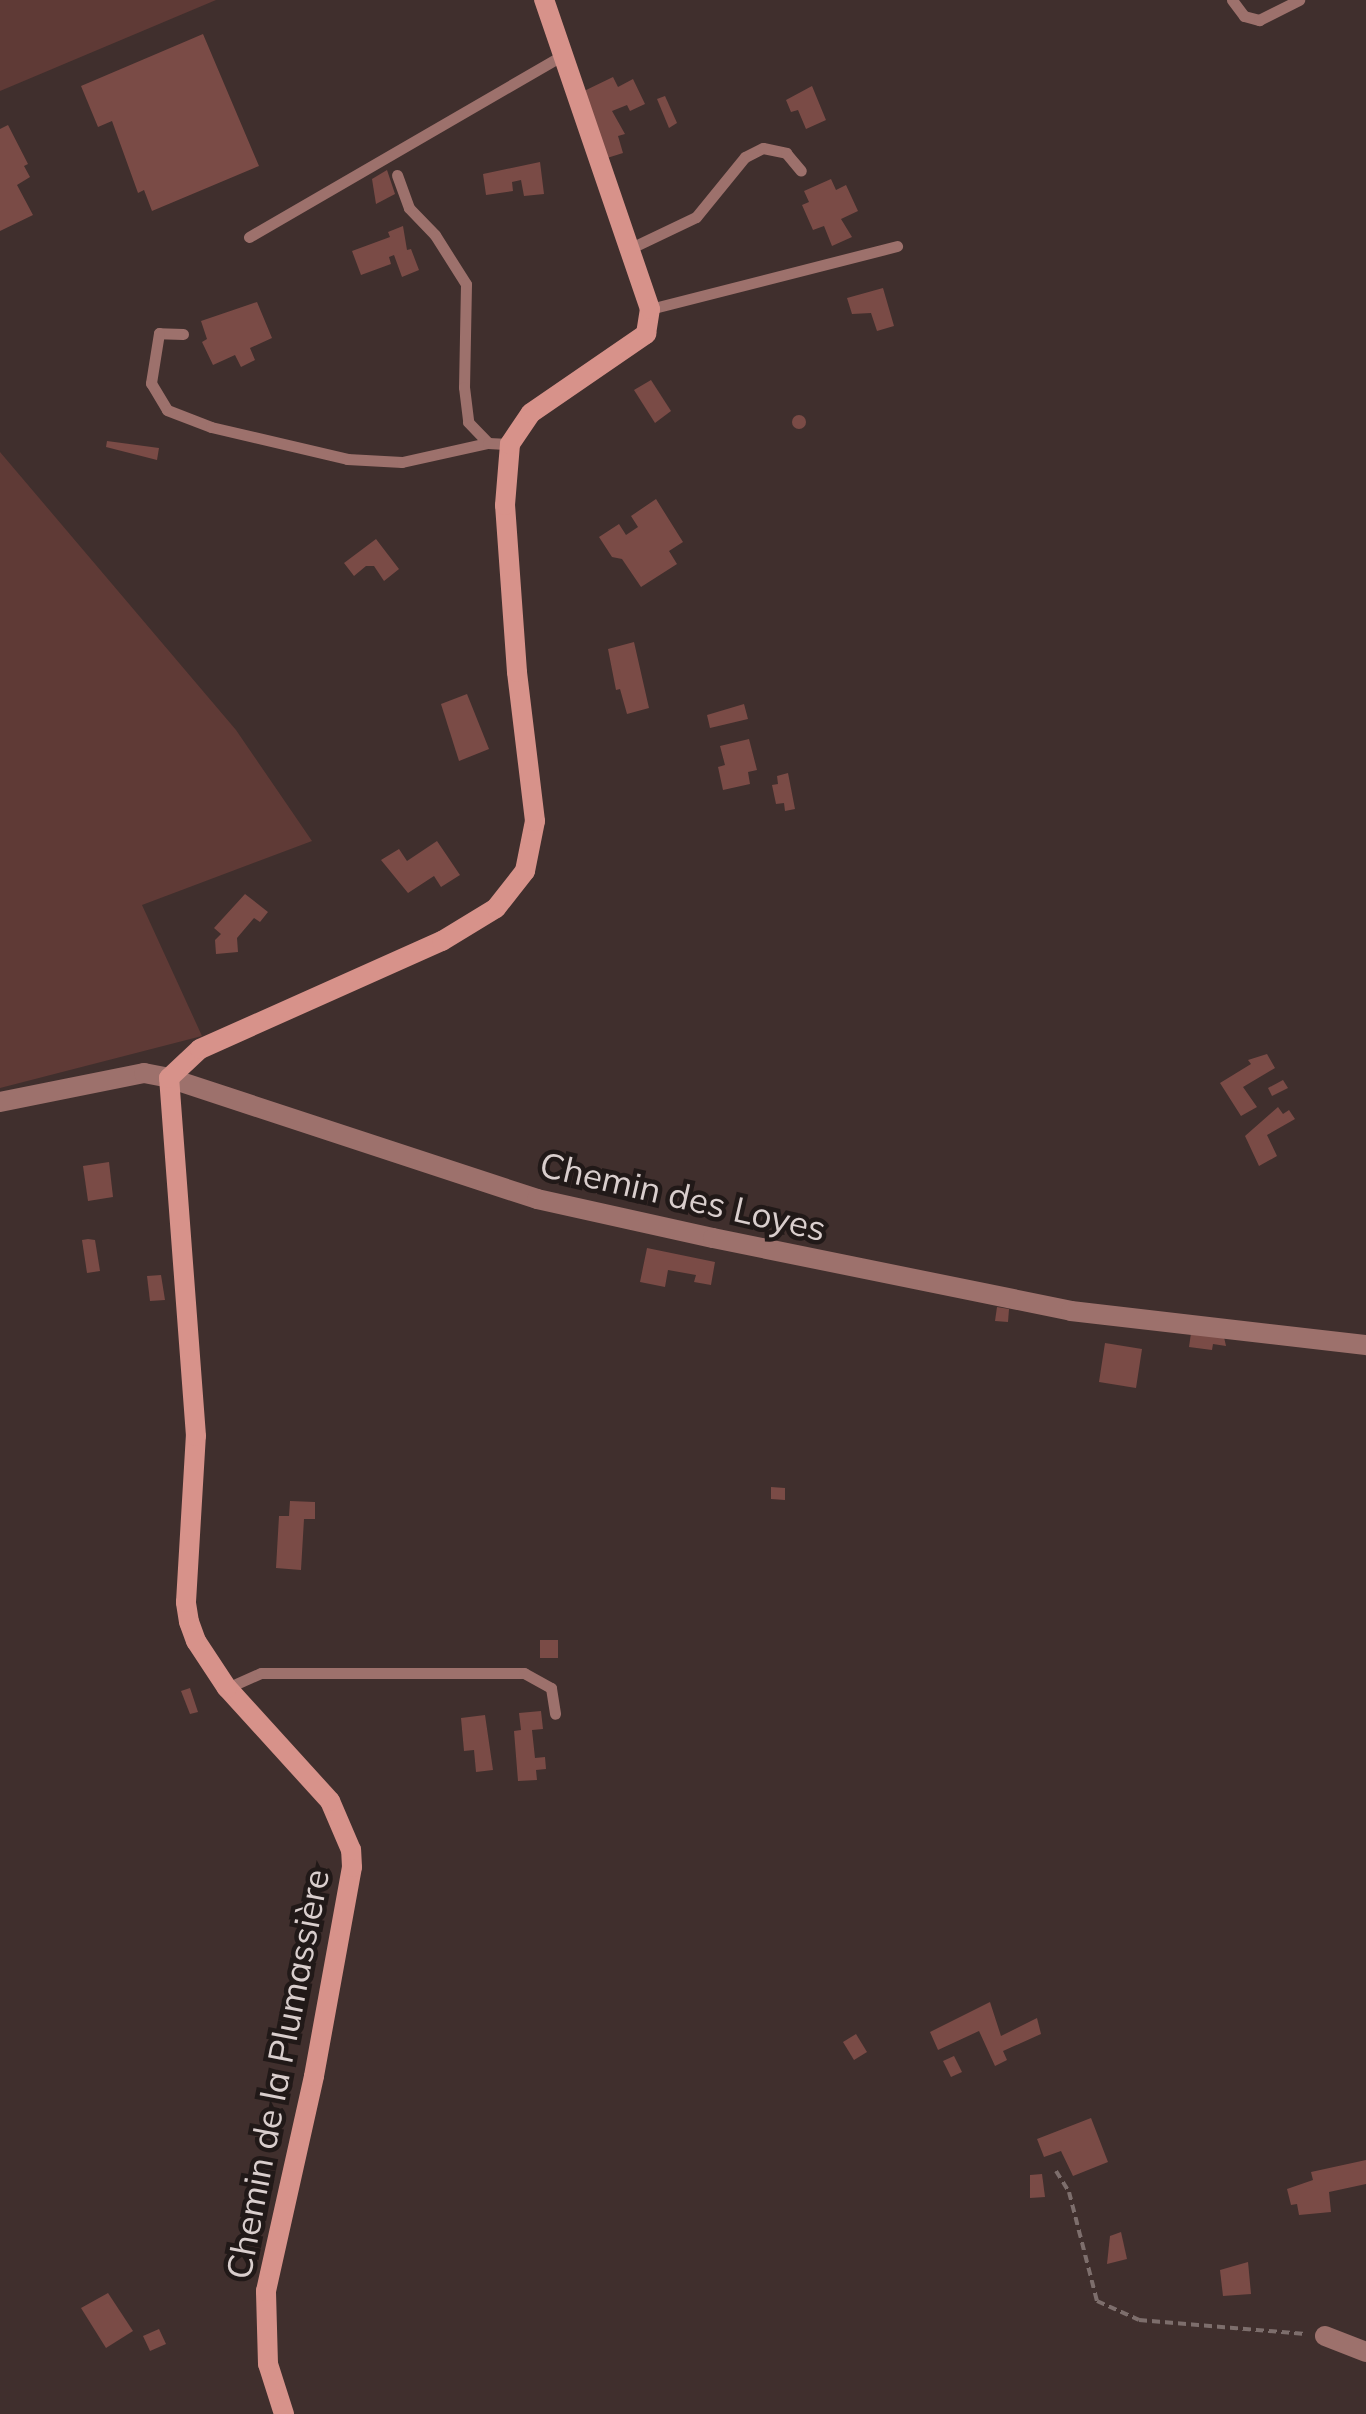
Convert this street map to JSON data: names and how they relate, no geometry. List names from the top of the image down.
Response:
{
  "streets": {
    "street": ["Chemin des Loyes", "Chemin de la Plumassière"]
  },
  "crossings": [
    ["Chemin des Loyes", "Chemin de la Plumassière"]
  ]
}
